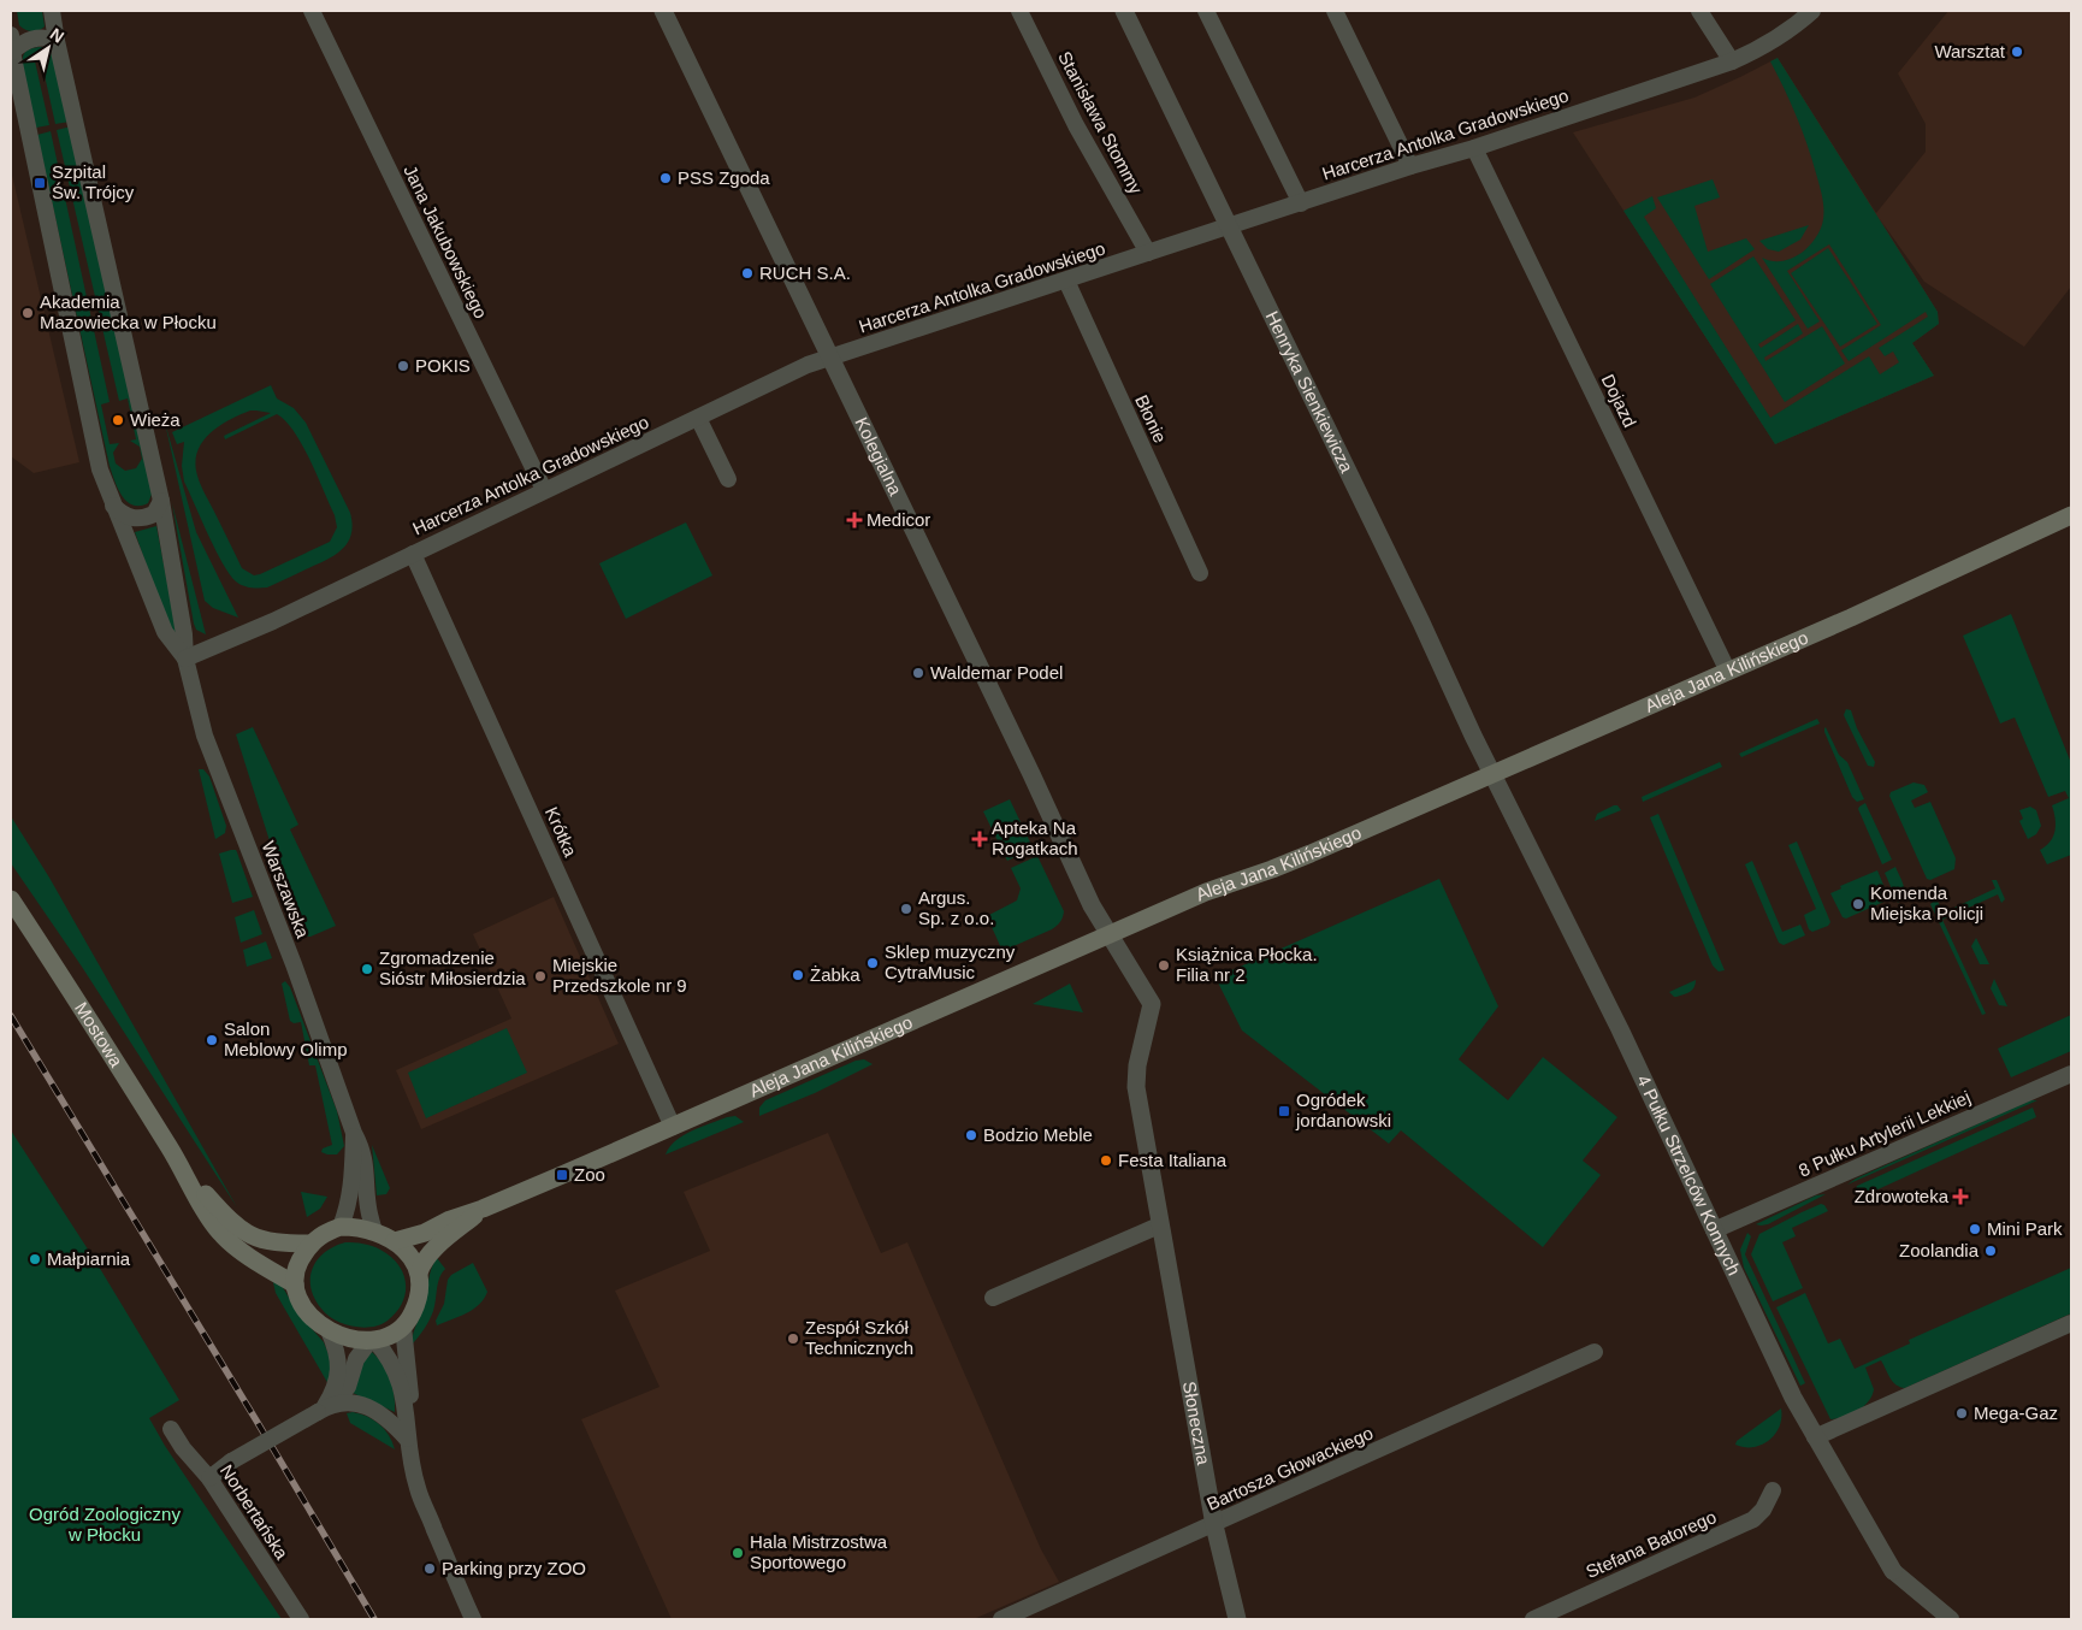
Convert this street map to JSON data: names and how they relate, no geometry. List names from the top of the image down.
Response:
{
  "streets": {
    "main road": ["Aleja Jana Kilińskiego", "Mostowa"],
    "street": [
      "Stanisława Stommy",
      "Harcerza Antolka Gradowskiego",
      "Jana Jakubowskiego",
      "Henryka Sienkiewicza",
      "Dojazd",
      "Błonie",
      "Kolegialna",
      "Krótka",
      "Warszawska",
      "8 Pułku Artylerii Lekkiej",
      "4 Pułku Strzelców Konnych",
      "Słoneczna",
      "Bartosza Głowackiego",
      "Norbertańska",
      "Stefana Batorego"
    ]
  },
  "crossings": [
    ["Stanisława Stommy", "Harcerza Antolka Gradowskiego"],
    ["Harcerza Antolka Gradowskiego", "Jana Jakubowskiego"],
    ["Harcerza Antolka Gradowskiego", "Henryka Sienkiewicza"],
    ["Harcerza Antolka Gradowskiego", "Dojazd"],
    ["Harcerza Antolka Gradowskiego", "Błonie"],
    ["Harcerza Antolka Gradowskiego", "Kolegialna"],
    ["Harcerza Antolka Gradowskiego", "Krótka"],
    ["Harcerza Antolka Gradowskiego", "Warszawska"],
    ["Henryka Sienkiewicza", "Aleja Jana Kilińskiego"],
    ["Henryka Sienkiewicza", "4 Pułku Strzelców Konnych"],
    ["Dojazd", "Aleja Jana Kilińskiego"],
    ["Kolegialna", "Aleja Jana Kilińskiego"],
    ["Kolegialna", "Słoneczna"],
    ["Aleja Jana Kilińskiego", "Krótka"],
    ["Aleja Jana Kilińskiego", "Warszawska"],
    ["Aleja Jana Kilińskiego", "Mostowa"],
    ["Aleja Jana Kilińskiego", "4 Pułku Strzelców Konnych"],
    ["Warszawska", "Mostowa"],
    ["8 Pułku Artylerii Lekkiej", "4 Pułku Strzelców Konnych"],
    ["Słoneczna", "Bartosza Głowackiego"]
  ],
  "parks": ["Ogród Zoologiczny w Płocku"],
  "places": {
    "other": [
      "Warsztat",
      "PSS Zgoda",
      "RUCH S.A.",
      "Akademia Mazowiecka w Płocku",
      "POKIS",
      "Wieża",
      "Waldemar Podel",
      "Komenda Miejska Policji",
      "Argus. Sp. z o.o.",
      "Sklep muzyczny CytraMusic",
      "Książnica Płocka. Filia nr 2",
      "Zgromadzenie Sióstr Miłosierdzia",
      "Żabka",
      "Miejskie Przedszkole nr 9",
      "Salon Meblowy Olimp",
      "Bodzio Meble",
      "Festa Italiana",
      "Mini Park",
      "Zoolandia",
      "Małpiarnia",
      "Zespół Szkół Technicznych",
      "Mega-Gaz",
      "Hala Mistrzostwa Sportowego",
      "Parking przy ZOO"
    ],
    "transit": ["Szpital Św. Trójcy", "Ogródek jordanowski", "Zoo"],
    "health": ["Medicor", "Apteka Na Rogatkach", "Zdrowoteka"]
  },
  "north": "top right"
}
